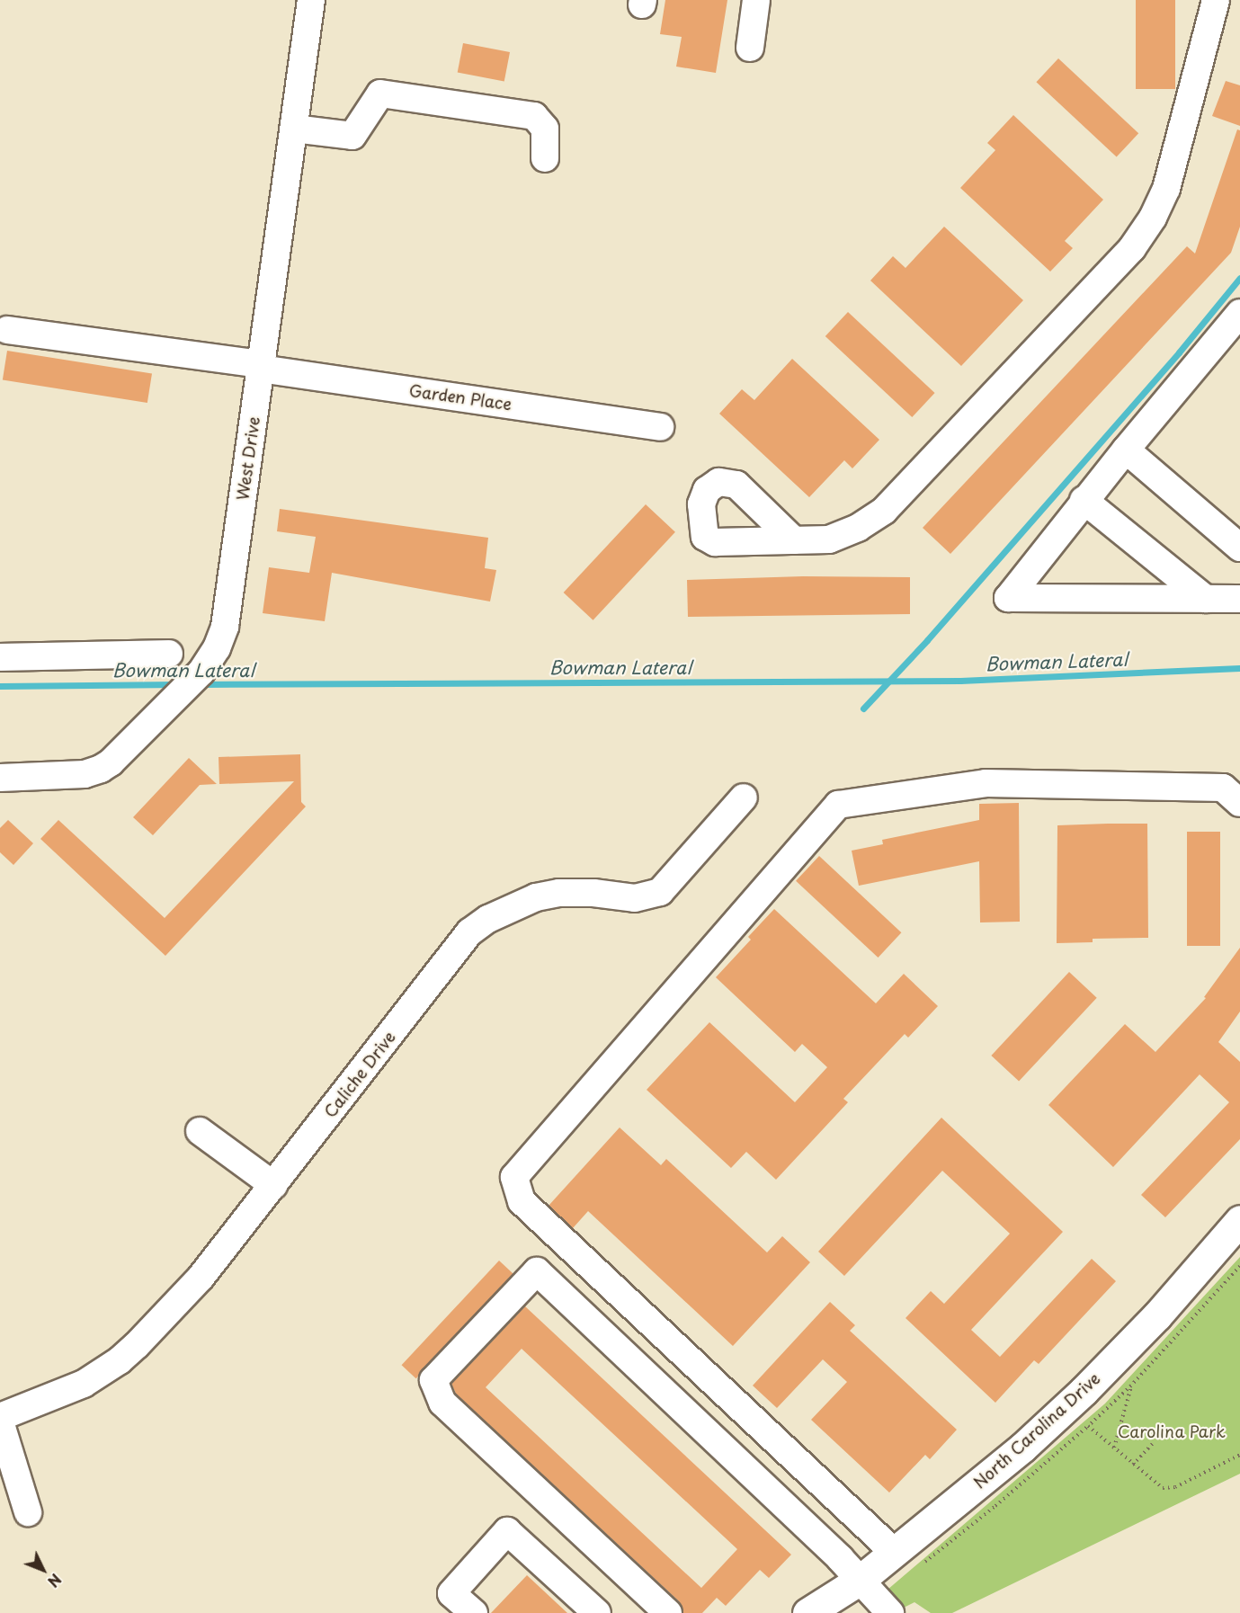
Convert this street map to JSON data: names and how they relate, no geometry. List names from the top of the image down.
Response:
{
  "streets": {
    "main road": ["North Carolina Drive"],
    "street": ["Garden Place", "West Drive", "Caliche Drive"]
  },
  "crossings": [
    ["Garden Place", "West Drive"]
  ],
  "water": ["Bowman Lateral"],
  "parks": ["Carolina Park"],
  "north": "bottom right"
}
